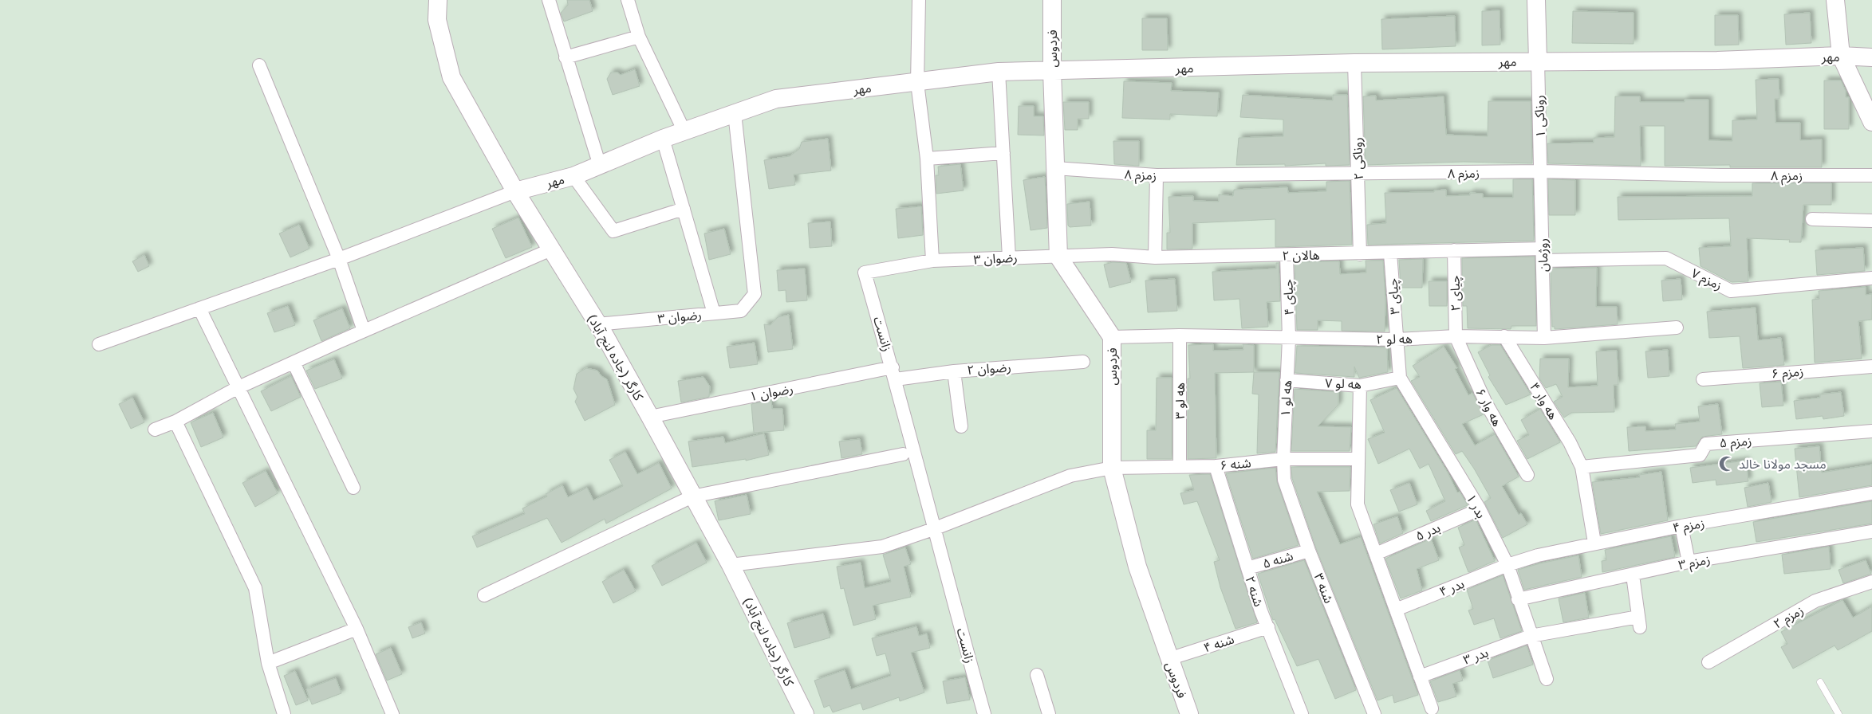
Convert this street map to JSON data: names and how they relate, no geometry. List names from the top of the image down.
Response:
{
  "streets": {
    "street": [
      "فردوس",
      "مهر",
      "روناکی ۱",
      "روناکی ۲",
      "زمزم ۸",
      "هالان ۲",
      "روژمان",
      "رضوان ۳",
      "زمزم ۷",
      "چیای ۲",
      "چیای ۳",
      "چیای ۴",
      "زانست",
      "هه لو ۲",
      "کارگر (جاده لنج آباد)",
      "رضوان ۲",
      "زمزم ۶",
      "هه لو ۷",
      "رضوان ۱",
      "هه لو ۱",
      "هه لو ۳",
      "هه وار ۴",
      "هه وار ۶",
      "زمزم ۵",
      "شنه ۶",
      "بدر ۱",
      "زمزم ۴",
      "بدر ۵",
      "شنه ۵",
      "زمزم ۳",
      "بدر ۴",
      "شنه ۳",
      "شنه ۲",
      "زمزم ۲",
      "شنه ۴",
      "بدر ۳"
    ]
  },
  "crossings": [
    ["فردوس", "مهر"],
    ["فردوس", "زمزم ۸"],
    ["فردوس", "هالان ۲"],
    ["فردوس", "رضوان ۳"],
    ["فردوس", "هه لو ۲"],
    ["فردوس", "شنه ۶"],
    ["فردوس", "شنه ۴"],
    ["مهر", "روناکی ۱"],
    ["مهر", "روناکی ۲"],
    ["مهر", "رضوان ۳"],
    ["مهر", "کارگر (جاده لنج آباد)"],
    ["روناکی ۱", "زمزم ۸"],
    ["روناکی ۱", "روژمان"],
    ["روناکی ۲", "زمزم ۸"],
    ["روناکی ۲", "هالان ۲"],
    ["زمزم ۸", "روژمان"],
    ["هالان ۲", "روژمان"],
    ["هالان ۲", "رضوان ۳"],
    ["هالان ۲", "زمزم ۷"],
    ["هالان ۲", "چیای ۲"],
    ["هالان ۲", "چیای ۳"],
    ["هالان ۲", "چیای ۴"],
    ["روژمان", "زمزم ۷"],
    ["روژمان", "هه لو ۲"],
    ["رضوان ۳", "زانست"],
    ["رضوان ۳", "کارگر (جاده لنج آباد)"],
    ["چیای ۲", "هه لو ۲"],
    ["چیای ۲", "هه وار ۶"],
    ["چیای ۳", "هه لو ۲"],
    ["چیای ۳", "بدر ۱"],
    ["چیای ۴", "هه لو ۲"],
    ["چیای ۴", "هه لو ۱"],
    ["زانست", "رضوان ۲"],
    ["زانست", "رضوان ۱"],
    ["هه لو ۲", "هه لو ۱"],
    ["هه لو ۲", "هه لو ۳"],
    ["هه لو ۲", "هه وار ۴"],
    ["هه لو ۲", "هه وار ۶"],
    ["هه لو ۲", "بدر ۱"],
    ["کارگر (جاده لنج آباد)", "رضوان ۱"],
    ["رضوان ۲", "رضوان ۱"],
    ["هه لو ۷", "هه لو ۱"],
    ["هه لو ۷", "بدر ۱"],
    ["هه لو ۱", "شنه ۶"],
    ["هه لو ۱", "شنه ۳"],
    ["هه لو ۳", "شنه ۶"],
    ["هه وار ۴", "زمزم ۵"],
    ["هه وار ۴", "زمزم ۴"],
    ["شنه ۶", "شنه ۳"],
    ["شنه ۶", "شنه ۲"],
    ["بدر ۱", "زمزم ۴"],
    ["بدر ۱", "بدر ۵"],
    ["بدر ۱", "زمزم ۳"],
    ["بدر ۱", "بدر ۴"],
    ["بدر ۱", "بدر ۳"],
    ["زمزم ۴", "بدر ۴"],
    ["شنه ۵", "شنه ۳"],
    ["شنه ۵", "شنه ۲"],
    ["زمزم ۳", "بدر ۳"],
    ["شنه ۲", "شنه ۴"]
  ],
  "places": {
    "mosque": ["مسجد مولانا خالد"]
  }
}
